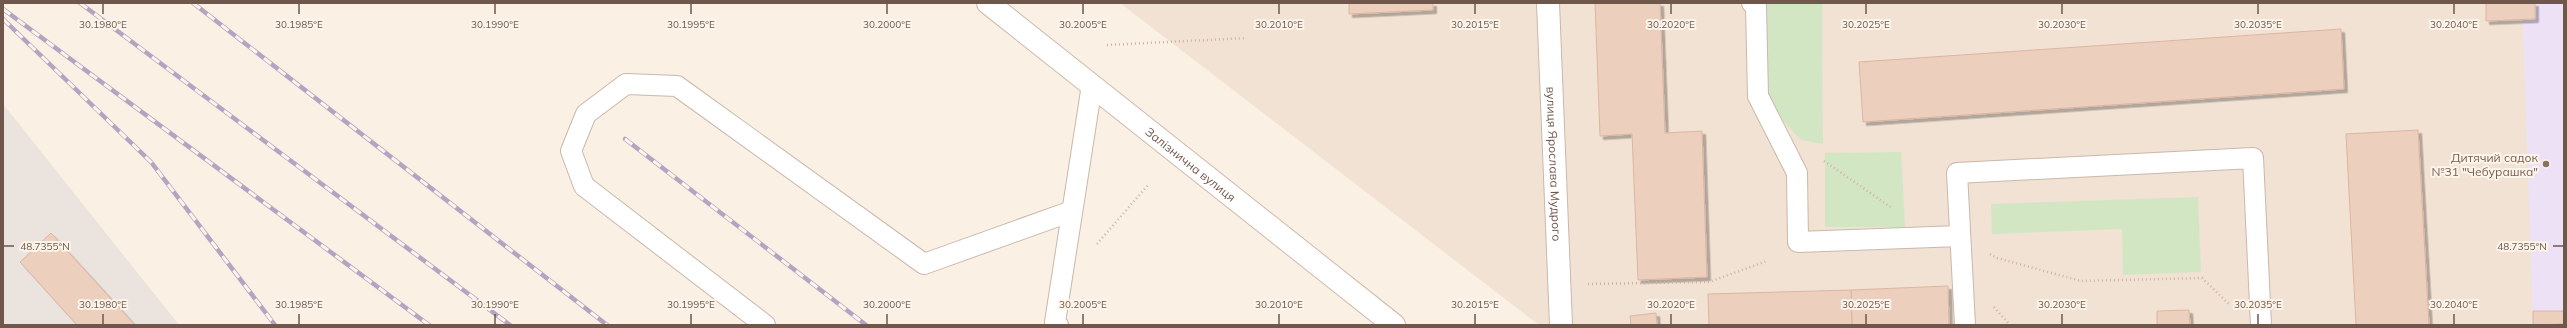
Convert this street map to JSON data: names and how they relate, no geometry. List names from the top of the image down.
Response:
{
  "streets": {
    "main road": ["Залізнична вулиця", "вулиця Ярослава Мудрого"]
  },
  "places": ["Дитячий садок №31 \"Чебурашка\""],
  "coordinates": [
    "30.1980°E",
    "30.1985°E",
    "30.1990°E",
    "30.1995°E",
    "30.2000°E",
    "30.2005°E",
    "30.2010°E",
    "30.2015°E",
    "30.2020°E",
    "30.2025°E",
    "30.2030°E",
    "30.2035°E",
    "30.2040°E",
    "48.7355°N"
  ]
}
